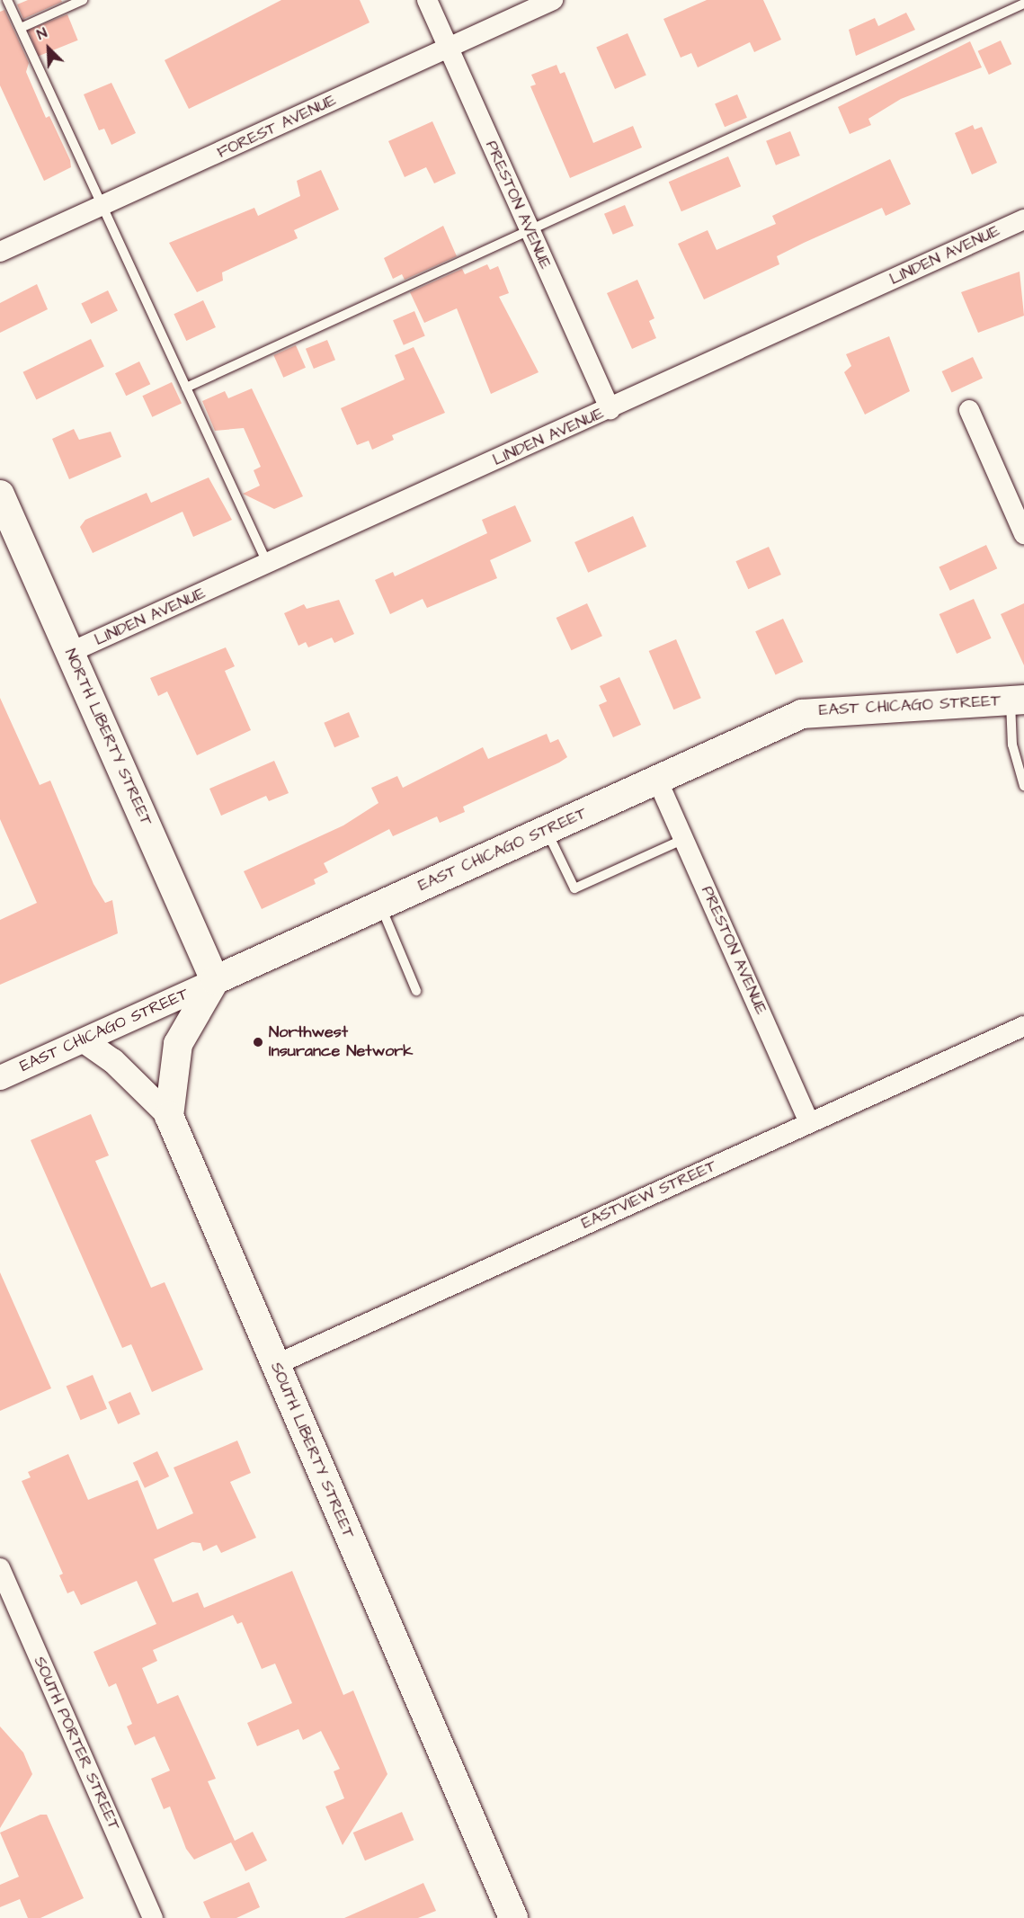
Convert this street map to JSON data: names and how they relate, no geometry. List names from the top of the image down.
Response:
{
  "streets": {
    "main road": ["EAST CHICAGO STREET", "NORTH LIBERTY STREET", "SOUTH LIBERTY STREET"],
    "street": [
      "FOREST AVENUE",
      "PRESTON AVENUE",
      "LINDEN AVENUE",
      "EASTVIEW STREET",
      "SOUTH PORTER STREET"
    ]
  },
  "crossings": [
    ["FOREST AVENUE", "PRESTON AVENUE"],
    ["PRESTON AVENUE", "LINDEN AVENUE"],
    ["PRESTON AVENUE", "EAST CHICAGO STREET"],
    ["PRESTON AVENUE", "EASTVIEW STREET"],
    ["LINDEN AVENUE", "NORTH LIBERTY STREET"],
    ["EAST CHICAGO STREET", "NORTH LIBERTY STREET"],
    ["EASTVIEW STREET", "SOUTH LIBERTY STREET"]
  ],
  "places": ["Northwest Insurance Network"],
  "north": "top left"
}
